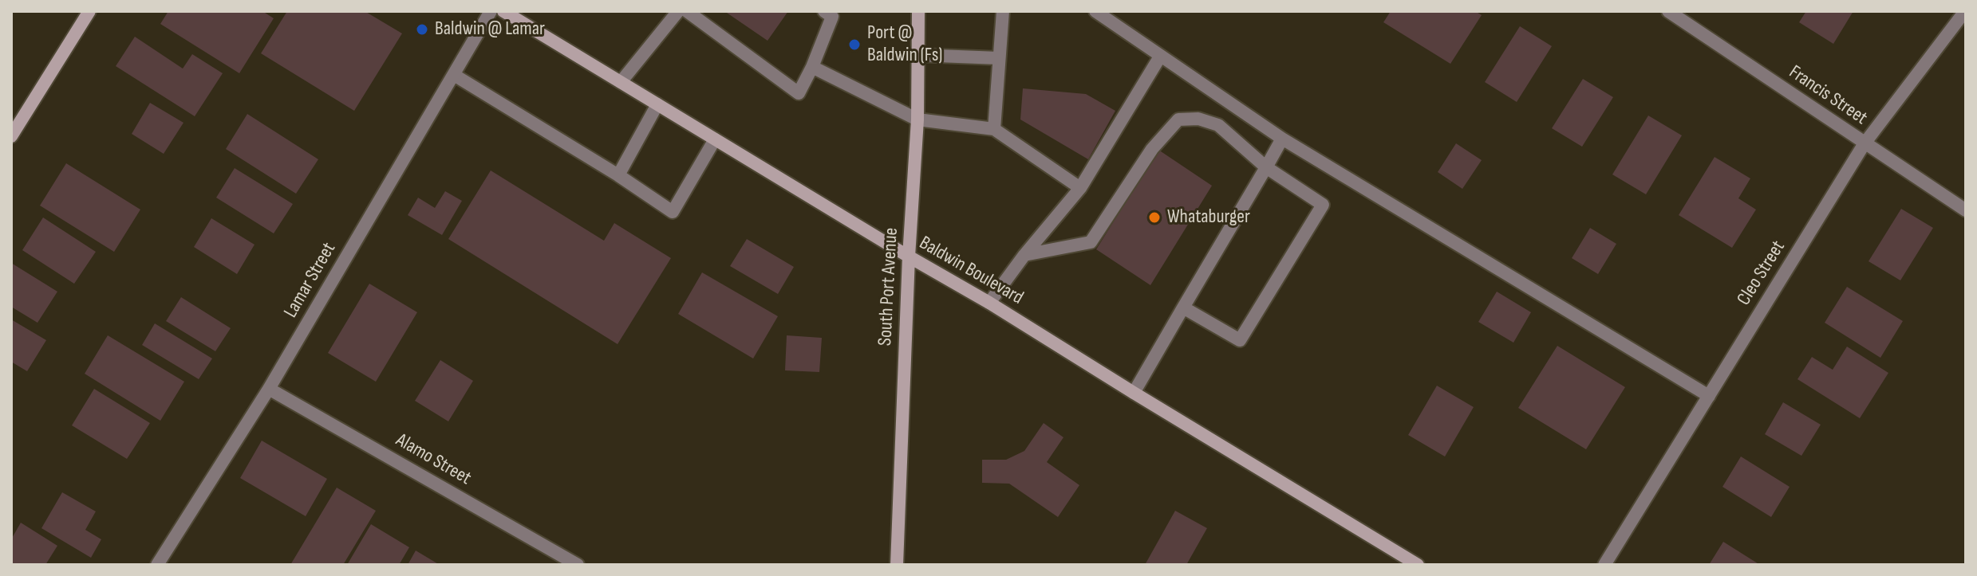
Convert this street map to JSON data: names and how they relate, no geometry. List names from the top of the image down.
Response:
{
  "streets": {
    "main road": ["Baldwin Boulevard", "South Port Avenue"],
    "street": [
      "Francis Street",
      "Cleo Street",
      "Lamar Street",
      "Alamo Street"
    ]
  },
  "crossings": [
    ["Francis Street", "Cleo Street"],
    ["Baldwin Boulevard", "South Port Avenue"],
    ["Lamar Street", "Alamo Street"]
  ],
  "places": ["Baldwin @ Lamar", "Port @ Baldwin (Fs)", "Whataburger"]
}
